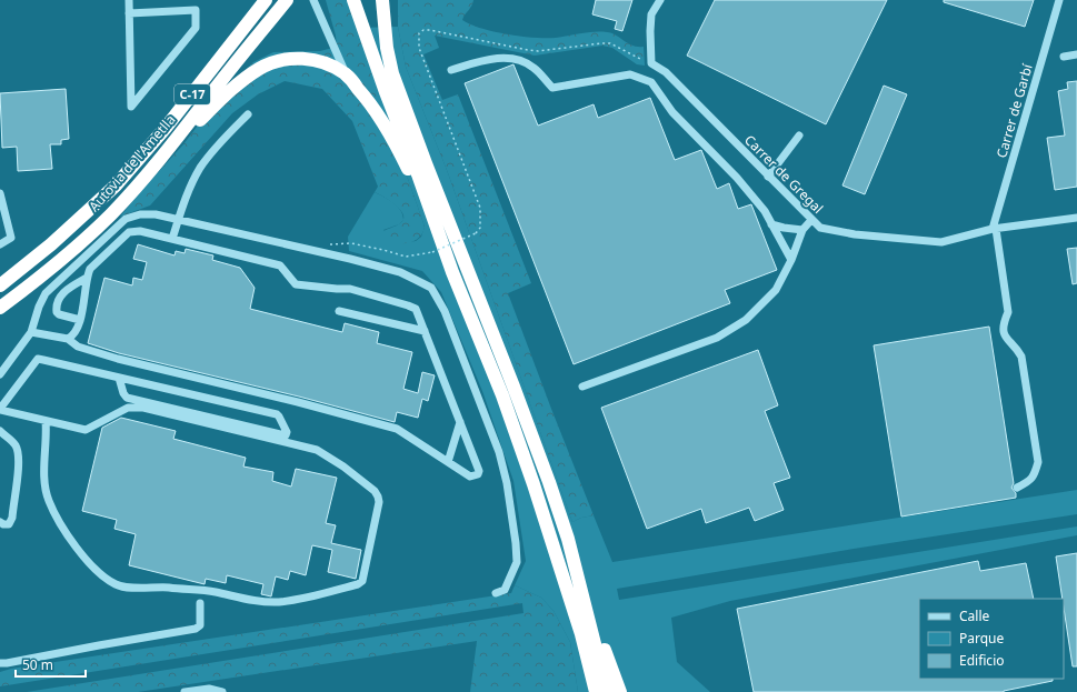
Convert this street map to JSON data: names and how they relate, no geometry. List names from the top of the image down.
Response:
{
  "streets": {
    "highway": ["C-17", "Autovia de l'Ametlla"],
    "street": ["Carrer de Garbí", "Carrer de Gregal"]
  },
  "crossings": [
    ["Carrer de Garbí", "Carrer de Gregal"]
  ],
  "legend": ["Calle", "Parque", "Edificio"],
  "scale_bar": "50 m"
}
